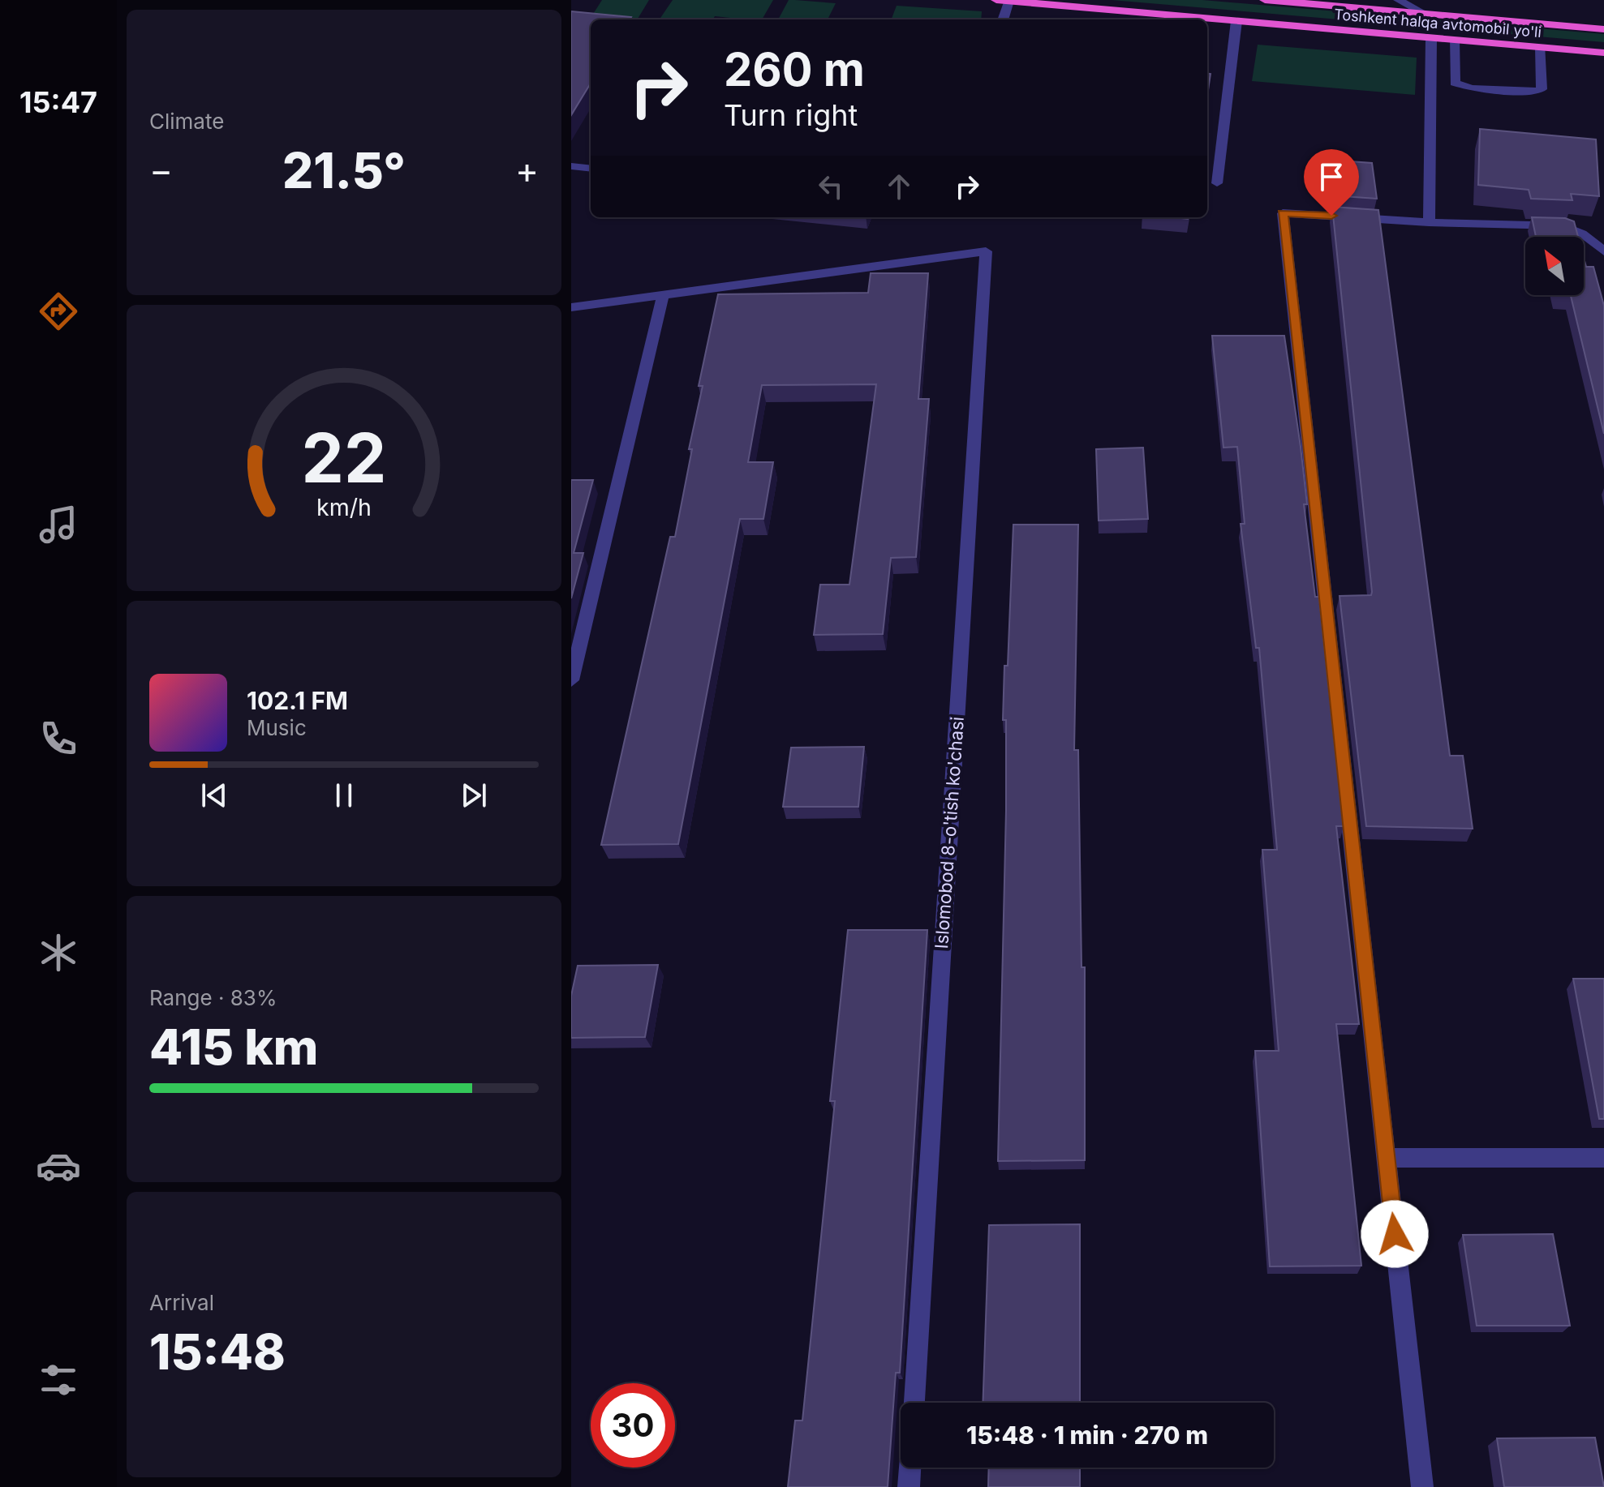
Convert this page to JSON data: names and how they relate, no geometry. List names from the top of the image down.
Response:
{
  "streets": {
    "highway": ["Toshkent halqa avtomobil yo'li"],
    "street": ["Islomobod 8-o'tish ko'chasi"]
  },
  "north": "top left",
  "page": {
    "tabs": "15:47",
    "tile": [
      "Climate",
      ["Range · 83%", "415 km"],
      ["Arrival", "15:48"]
    ],
    "turn": ["260 m", "Turn right"],
    "heat": ["−", "21.5°", "+"],
    "song": ["102.1 FM", "Music"],
    "limit": "30",
    "trip": "15:48 · 1 min · 270 m",
    "gauge": ["22", "km/h"]
  }
}
